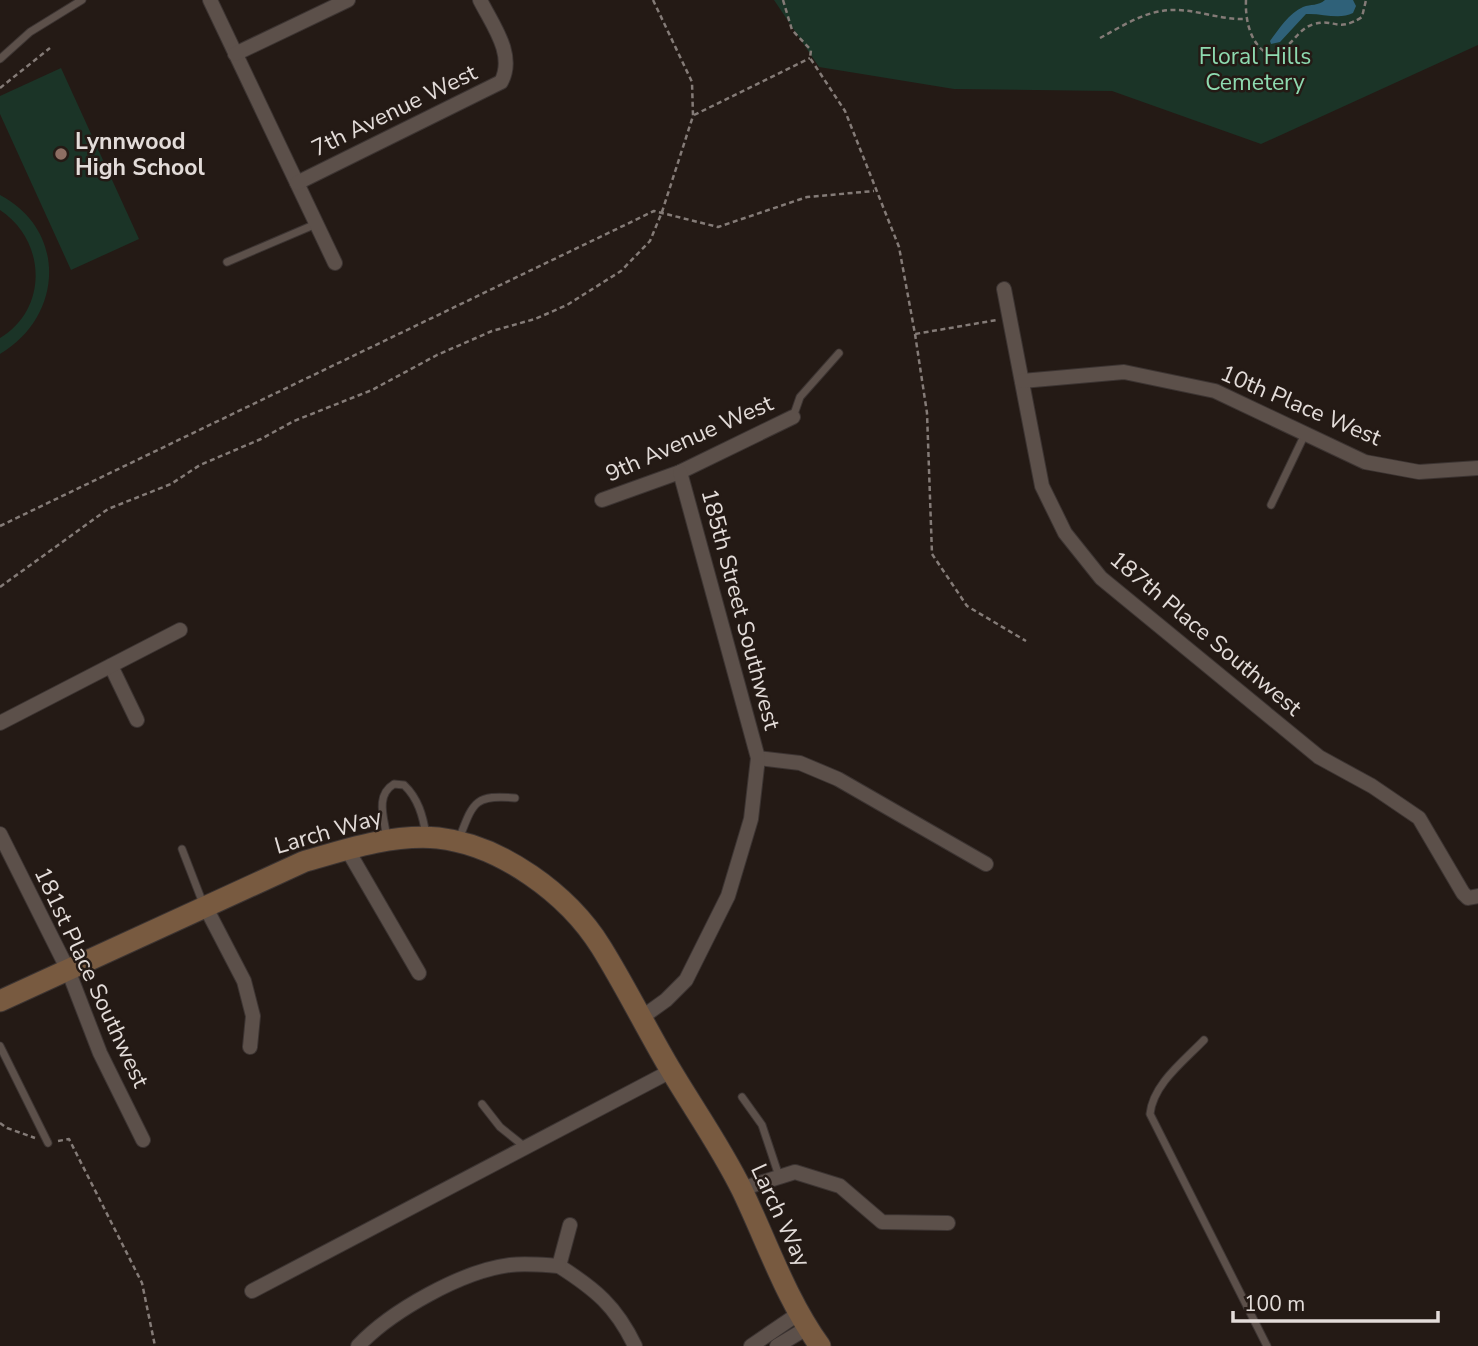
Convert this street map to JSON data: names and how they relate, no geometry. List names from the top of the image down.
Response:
{
  "streets": {
    "main road": ["Larch Way"],
    "street": [
      "7th Avenue West",
      "10th Place West",
      "9th Avenue West",
      "185th Street Southwest",
      "187th Place Southwest",
      "181st Place Southwest"
    ]
  },
  "crossings": [
    ["10th Place West", "187th Place Southwest"],
    ["9th Avenue West", "185th Street Southwest"],
    ["Larch Way", "181st Place Southwest"]
  ],
  "parks": ["Floral Hills Cemetery"],
  "places": ["Lynnwood High School"],
  "scale_bar": "100 m"
}
